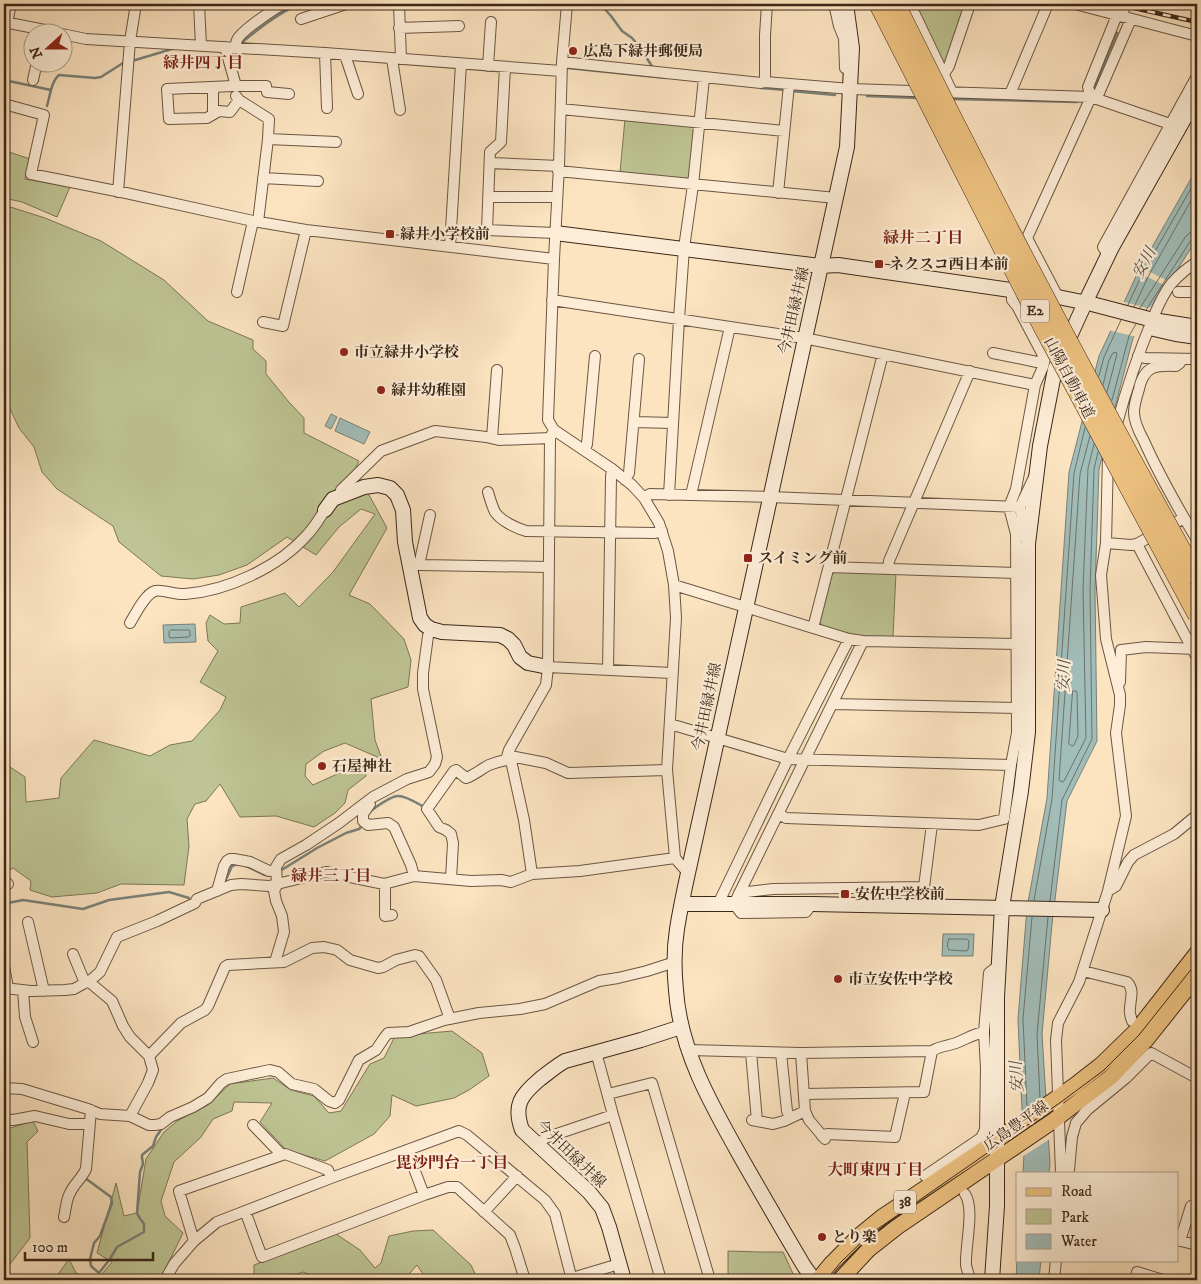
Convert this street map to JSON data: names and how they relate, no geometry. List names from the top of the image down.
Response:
{
  "streets": {
    "highway": ["E2", "山陽自動車道"],
    "main road": ["広島豊平線", "38"],
    "street": ["今井田緑井線"]
  },
  "districts": [
    "緑井四丁目",
    "緑井二丁目",
    "緑井三丁目",
    "毘沙門台一丁目",
    "大町東四丁目"
  ],
  "water": ["安川"],
  "places": {
    "other": [
      "広島下緑井郵便局",
      "市立緑井小学校",
      "緑井幼稚園",
      "石屋神社",
      "市立安佐中学校",
      "とり楽"
    ],
    "transit": [
      "緑井小学校前",
      "ネクスコ西日本前",
      "スイミング前",
      "安佐中学校前"
    ]
  },
  "legend": ["Road", "Park", "Water"],
  "scale_bar": "100 m",
  "north": "left"
}
